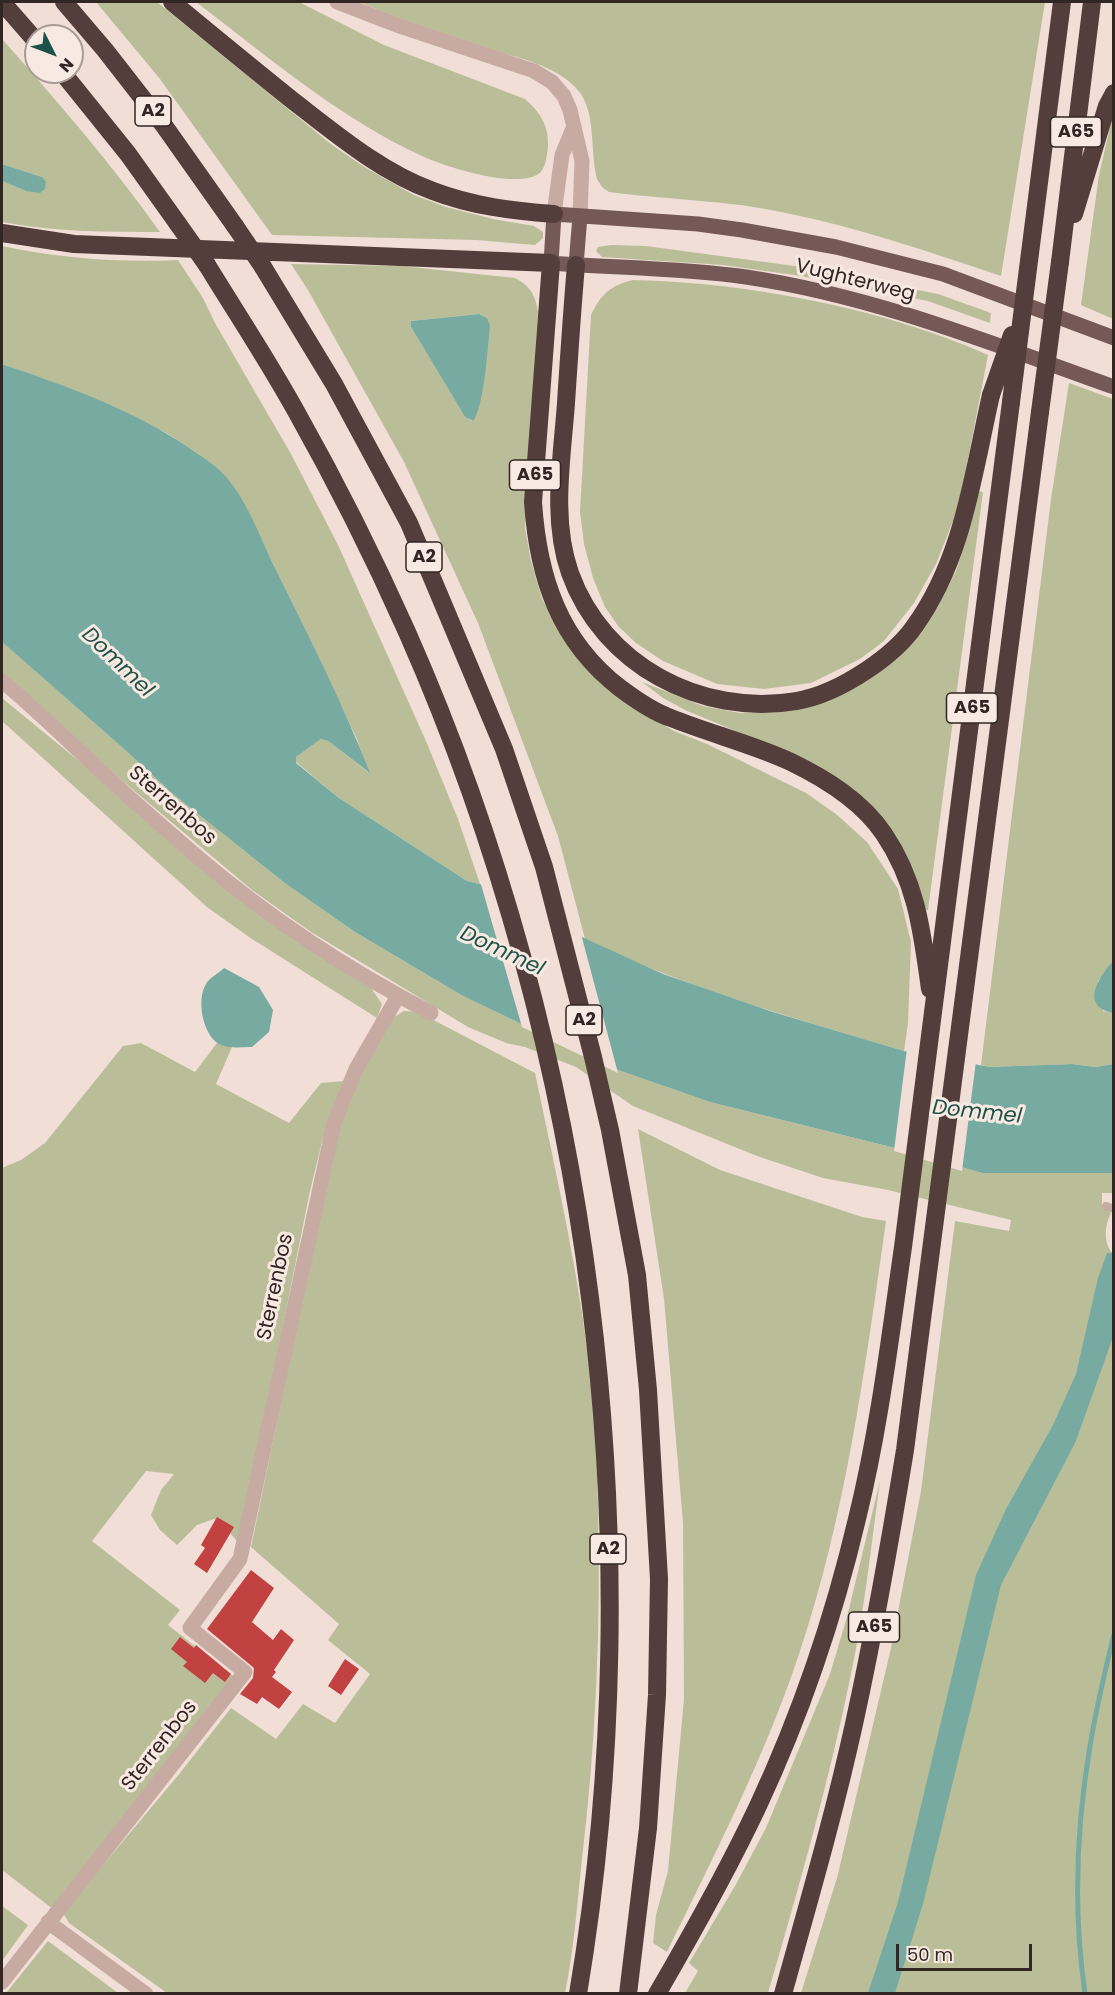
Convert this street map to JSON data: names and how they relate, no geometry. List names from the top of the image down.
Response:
{
  "streets": {
    "highway": ["A2", "A65"],
    "main road": ["Vughterweg"],
    "street": ["Sterrenbos"]
  },
  "crossings": [
    ["A65", "Vughterweg"]
  ],
  "water": ["Dommel"],
  "scale_bar": "50 m",
  "north": "bottom right"
}
